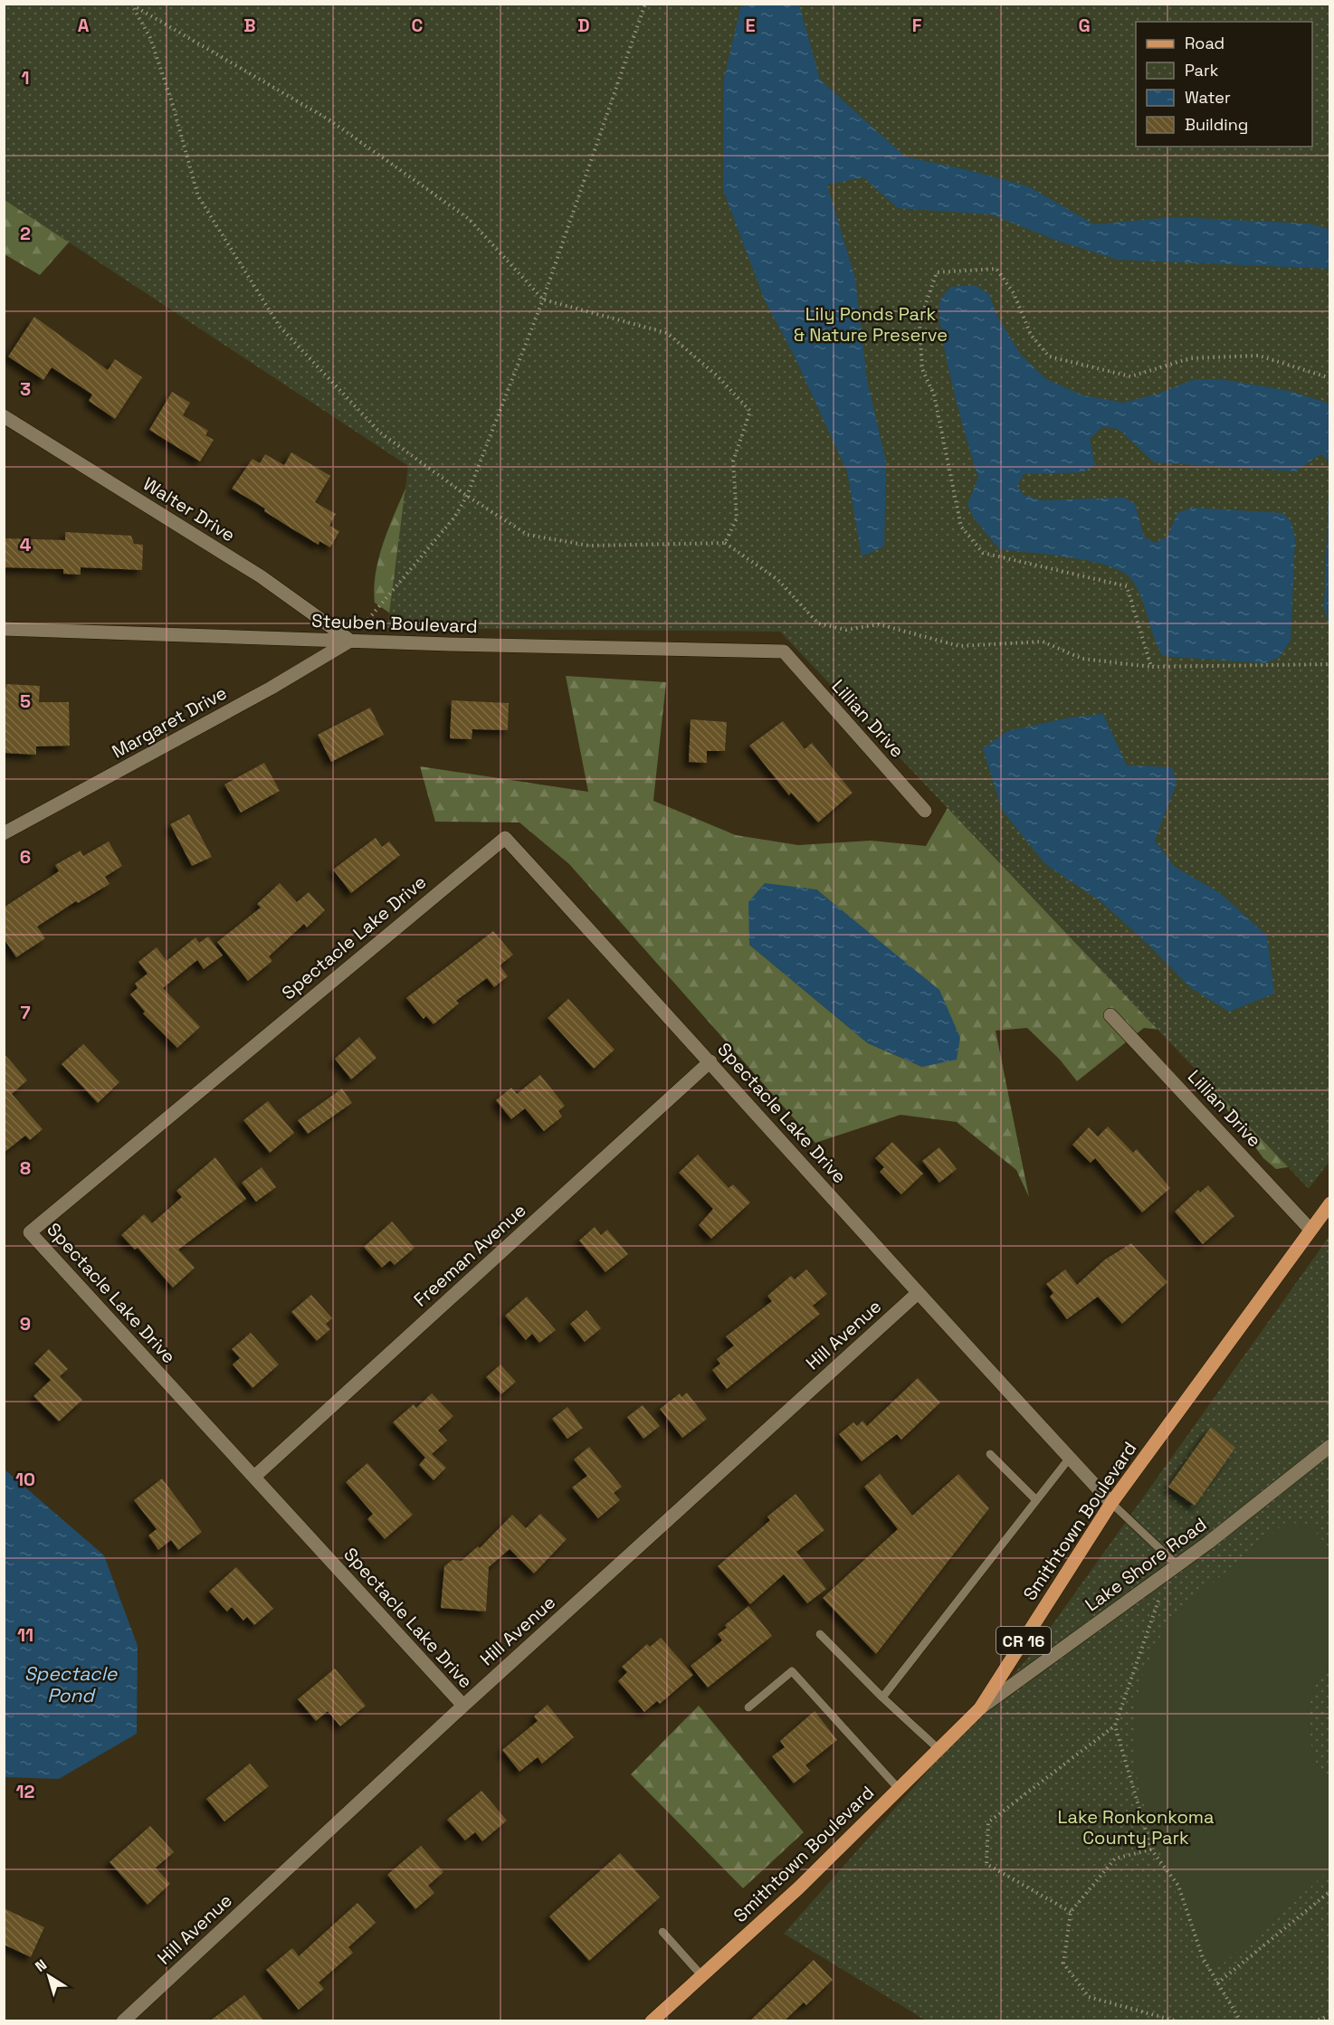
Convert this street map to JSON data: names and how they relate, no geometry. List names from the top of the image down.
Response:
{
  "streets": {
    "main road": ["Smithtown Boulevard", "CR 16"],
    "street": [
      "Walter Drive",
      "Steuben Boulevard",
      "Lillian Drive",
      "Margaret Drive",
      "Spectacle Lake Drive",
      "Freeman Avenue",
      "Hill Avenue",
      "Lake Shore Road"
    ]
  },
  "crossings": [
    ["Walter Drive", "Steuben Boulevard"],
    ["Walter Drive", "Margaret Drive"],
    ["Steuben Boulevard", "Lillian Drive"],
    ["Steuben Boulevard", "Margaret Drive"],
    ["Lillian Drive", "Smithtown Boulevard"],
    ["Spectacle Lake Drive", "Freeman Avenue"],
    ["Spectacle Lake Drive", "Hill Avenue"],
    ["Spectacle Lake Drive", "Smithtown Boulevard"],
    ["Smithtown Boulevard", "Lake Shore Road"]
  ],
  "water": ["Spectacle Pond"],
  "parks": ["Lily Ponds Park & Nature Preserve", "Lake Ronkonkoma County Park"],
  "legend": [
    "Road",
    "Park",
    "Water",
    "Building"
  ],
  "north": "top left",
  "grid": {
    "columns": [
      "A",
      "B",
      "C",
      "D",
      "E",
      "F",
      "G"
    ],
    "rows": [
      "1",
      "2",
      "3",
      "4",
      "5",
      "6",
      "7",
      "8",
      "9",
      "10",
      "11",
      "12"
    ]
  }
}
